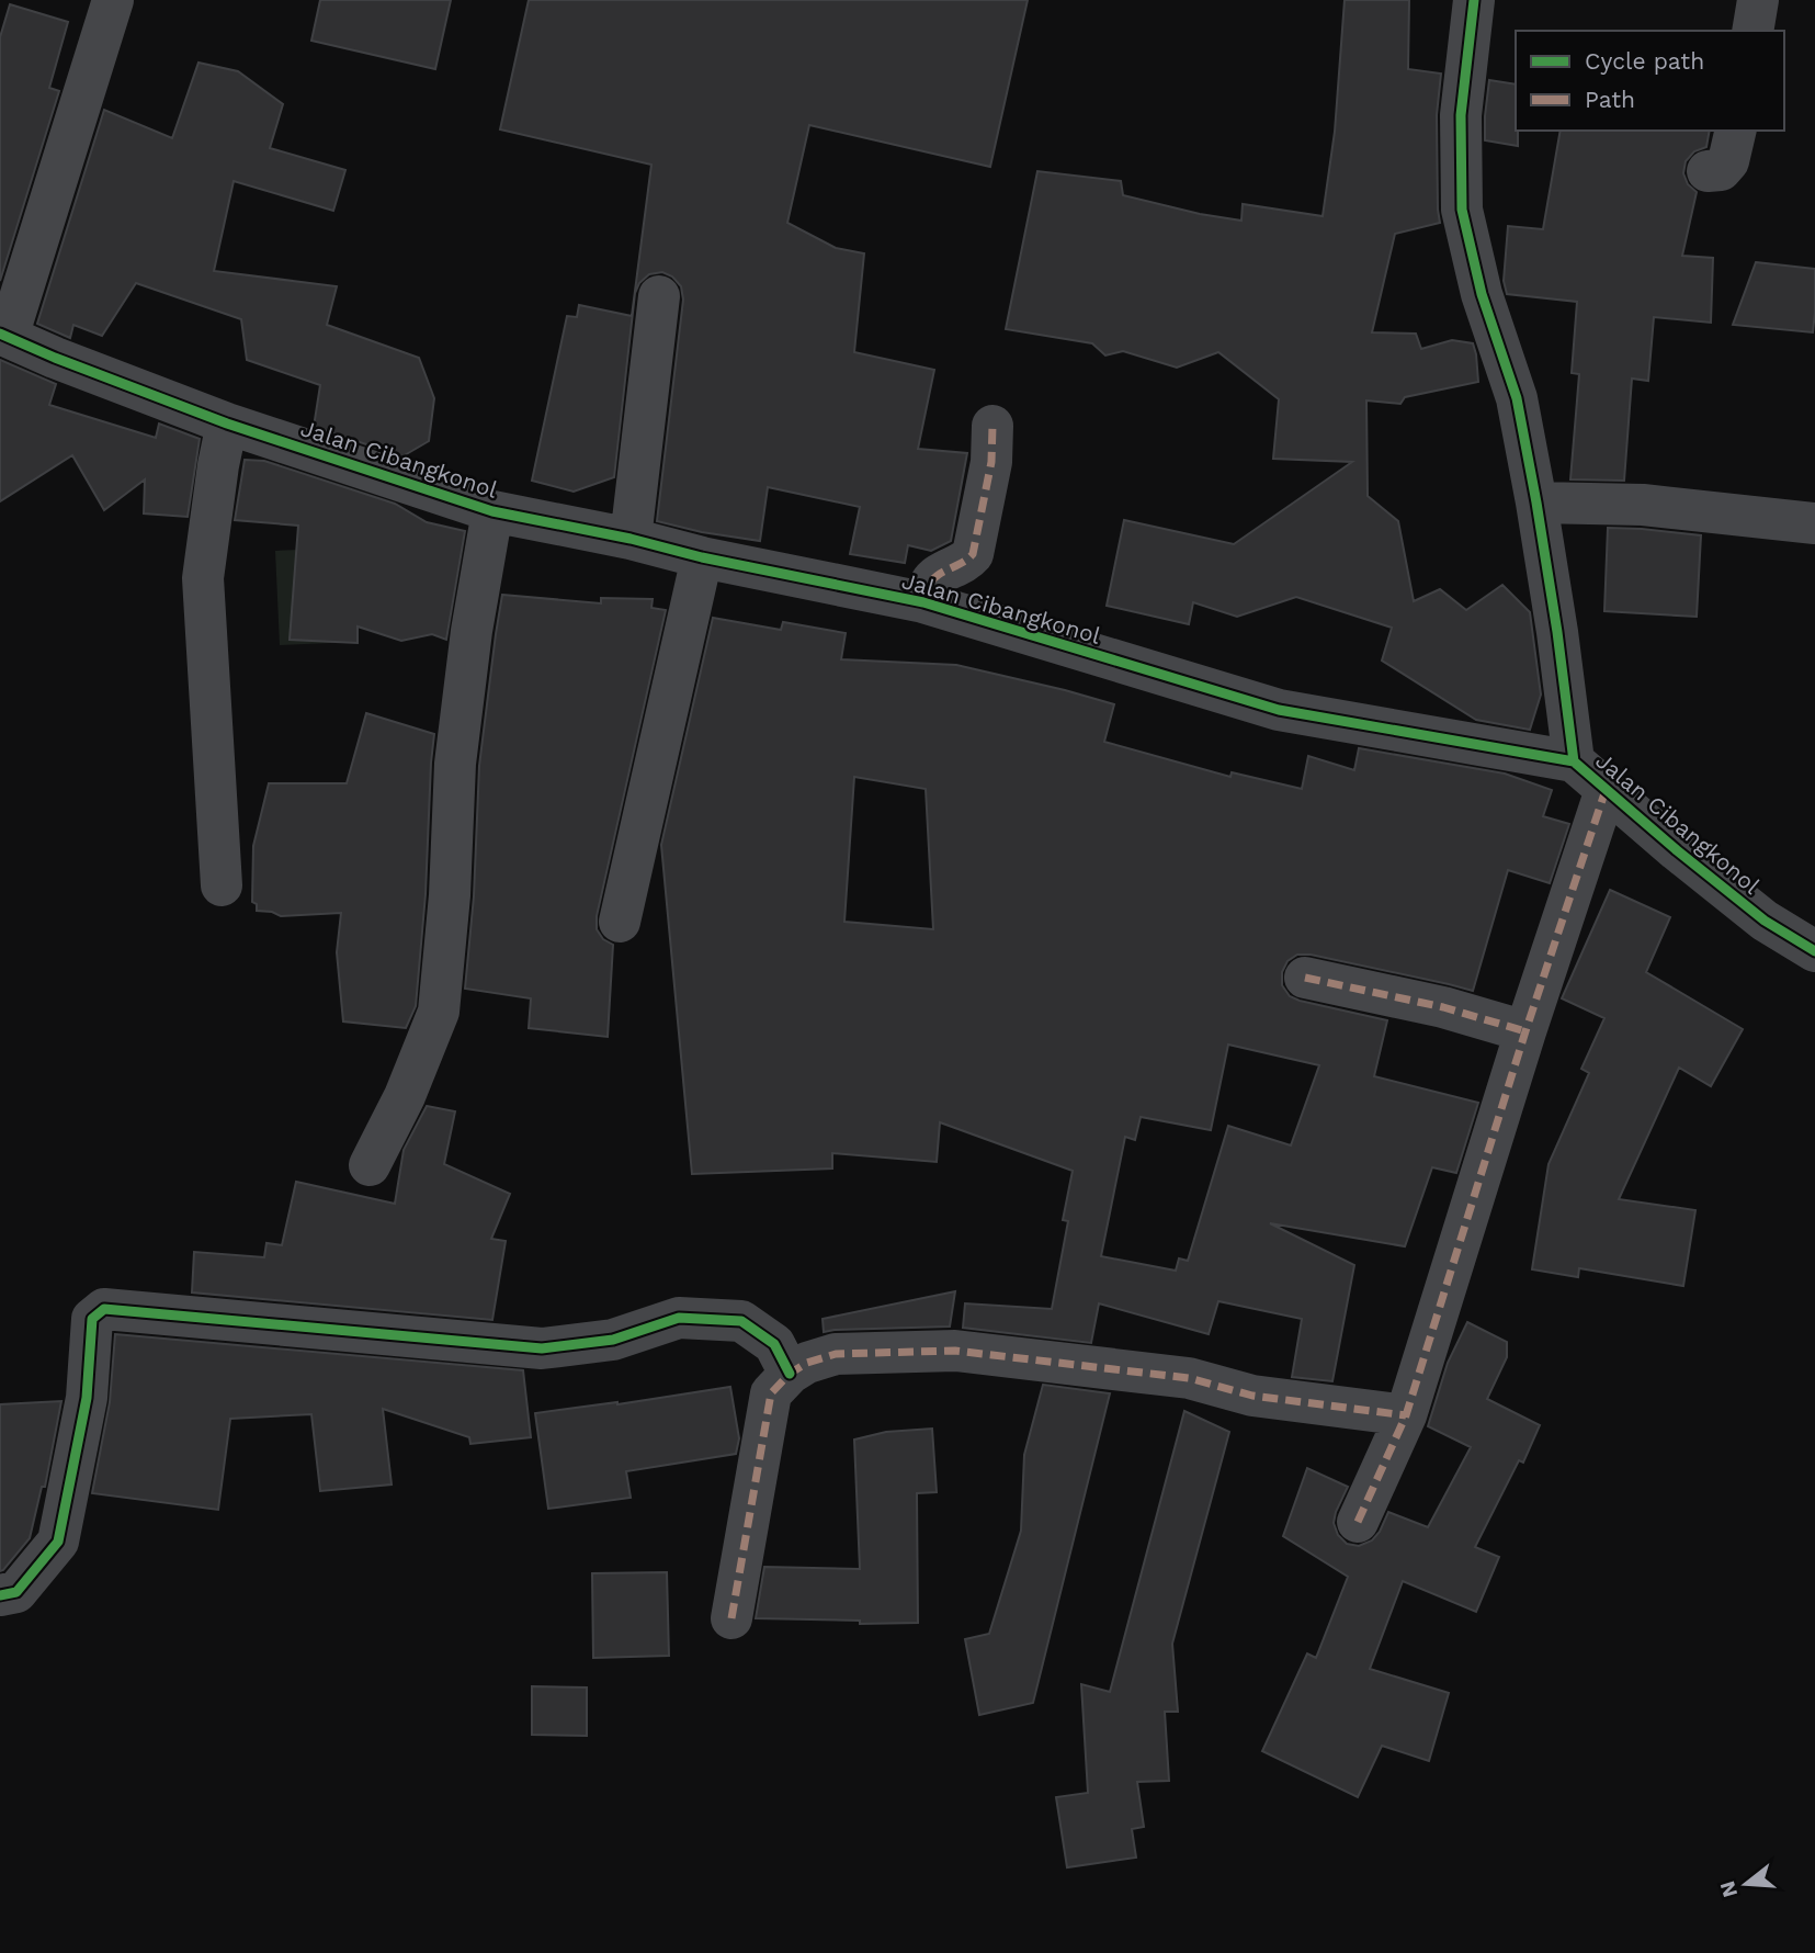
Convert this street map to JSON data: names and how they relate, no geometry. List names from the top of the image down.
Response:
{
  "streets": {
    "street": ["Jalan Cibangkonol"]
  },
  "legend": ["Cycle path", "Path"],
  "north": "left"
}
